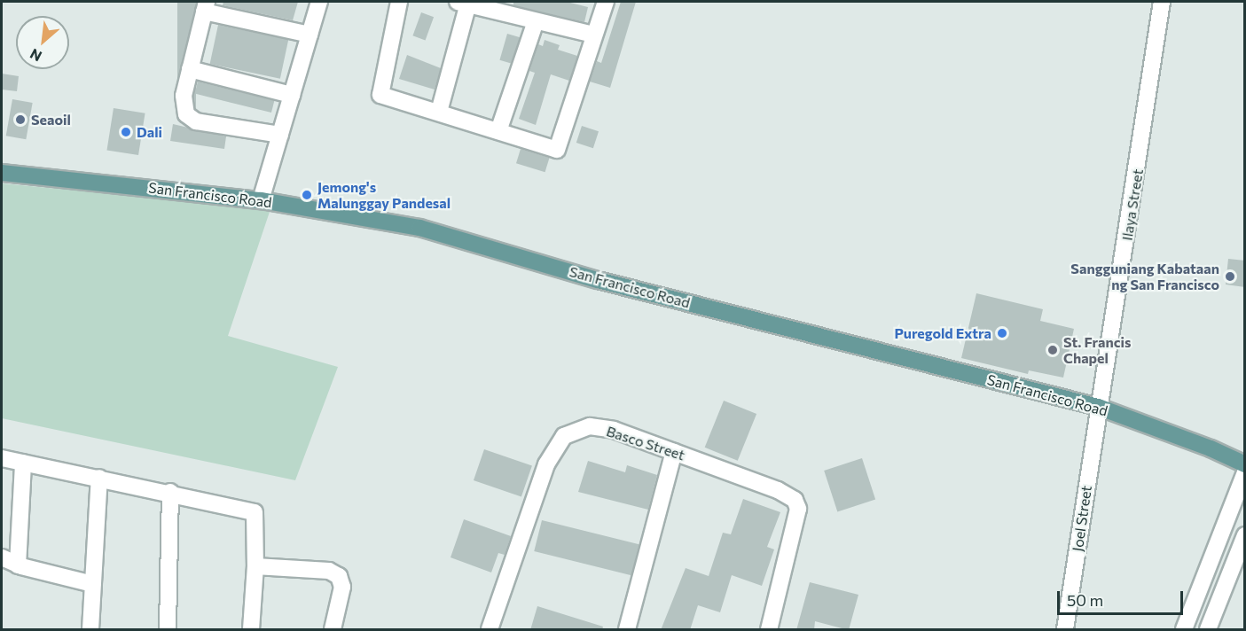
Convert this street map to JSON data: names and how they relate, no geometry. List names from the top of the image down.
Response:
{
  "streets": {
    "main road": ["San Francisco Road"],
    "street": ["Ilaya Street", "Basco Street", "Joel Street"]
  },
  "crossings": [
    ["San Francisco Road", "Ilaya Street"],
    ["San Francisco Road", "Joel Street"],
    ["Ilaya Street", "Joel Street"]
  ],
  "places": [
    "Seaoil",
    "Dali",
    "Jemong's Malunggay Pandesal",
    "Sangguniang Kabataan ng San Francisco",
    "Puregold Extra",
    "St. Francis Chapel"
  ],
  "scale_bar": "50 m",
  "north": "bottom left"
}
